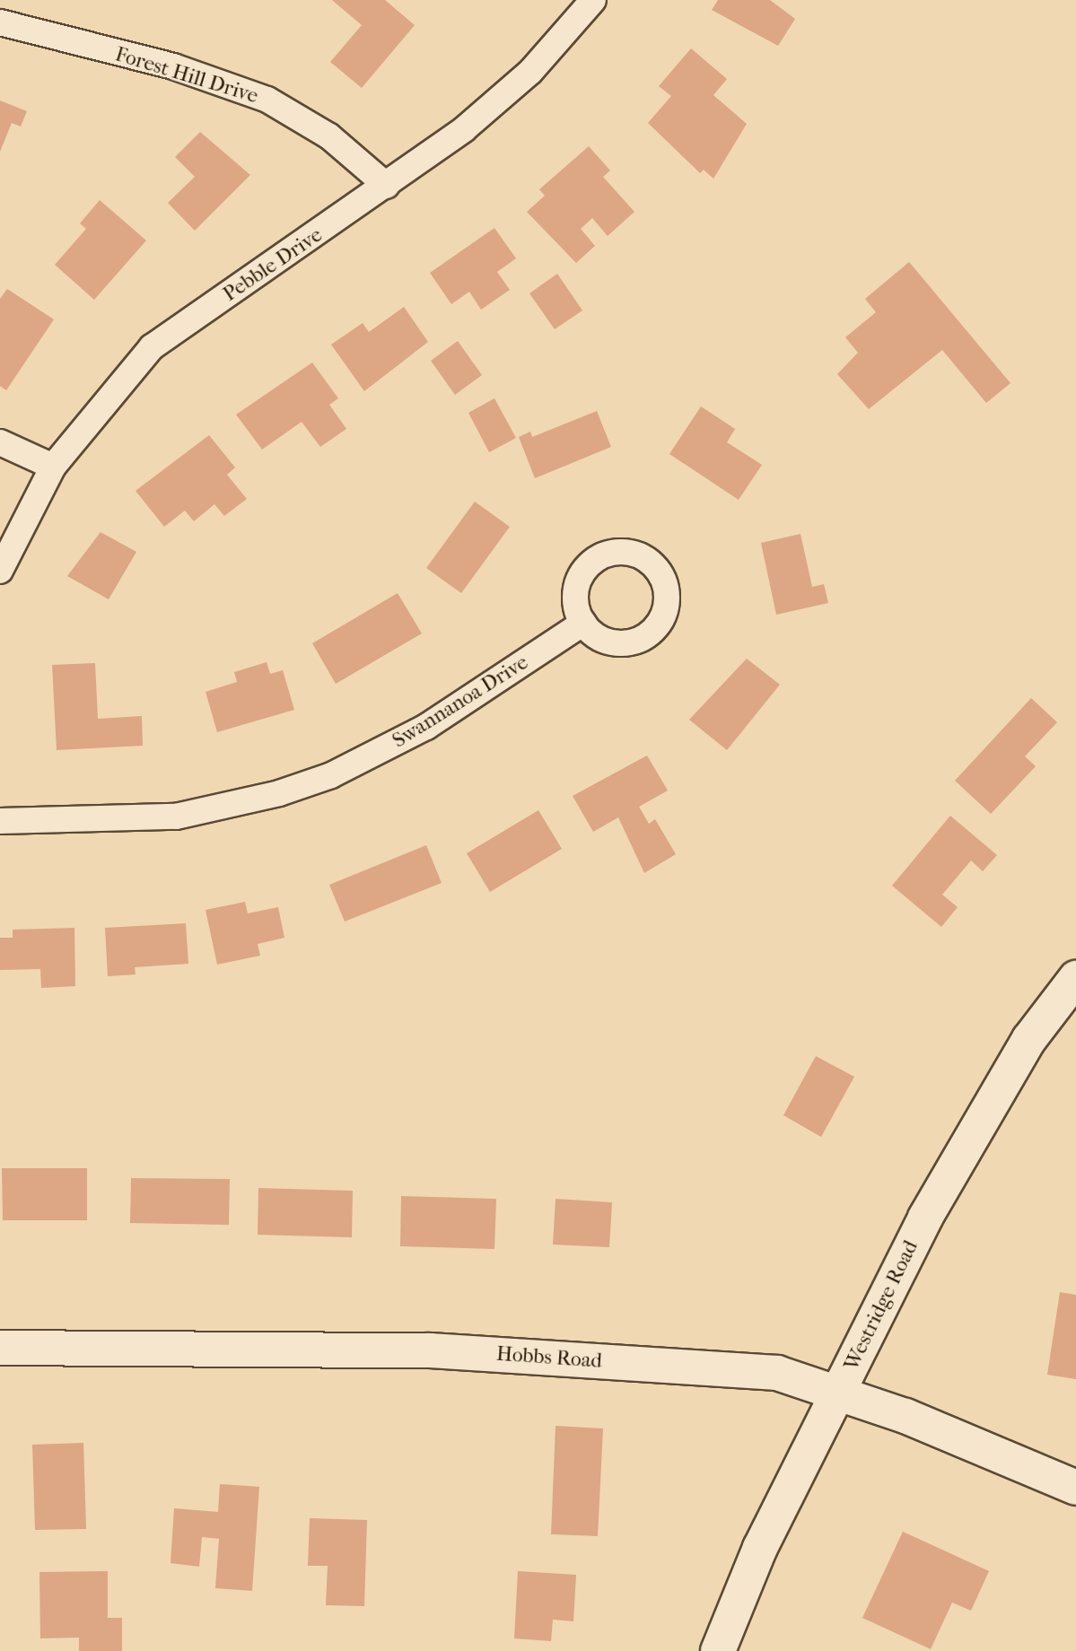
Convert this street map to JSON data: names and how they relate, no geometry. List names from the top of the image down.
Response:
{
  "streets": {
    "street": [
      "Forest Hill Drive",
      "Pebble Drive",
      "Swannanoa Drive",
      "Westridge Road",
      "Hobbs Road"
    ]
  },
  "crossings": [
    ["Forest Hill Drive", "Pebble Drive"],
    ["Westridge Road", "Hobbs Road"]
  ]
}
